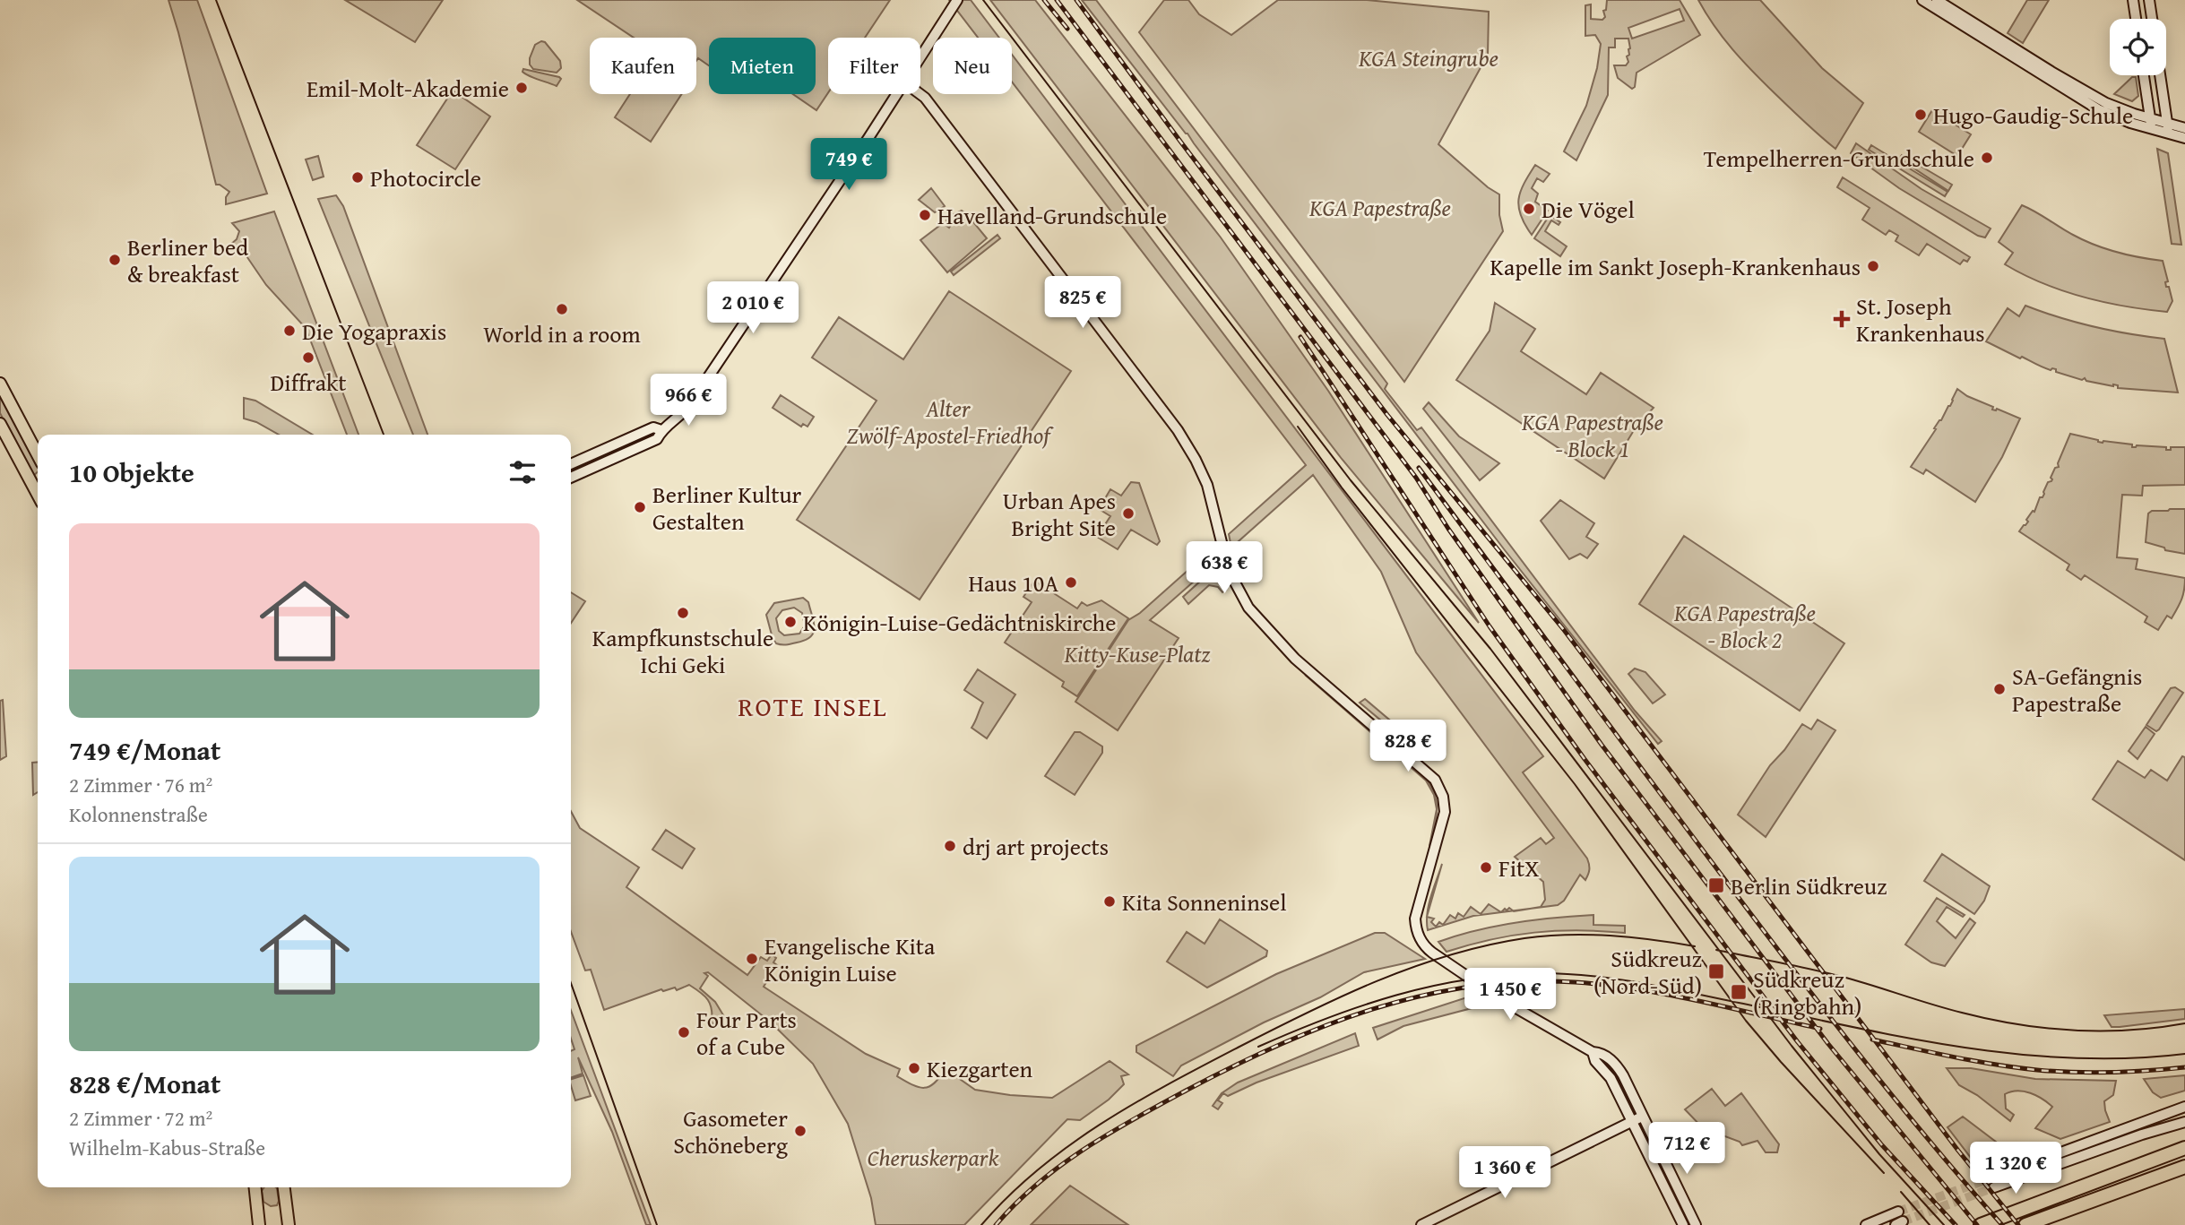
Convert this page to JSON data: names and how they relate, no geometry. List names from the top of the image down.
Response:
{
  "districts": ["ROTE INSEL"],
  "parks": [
    "KGA Steingrube",
    "KGA Papestraße",
    "Alter Zwölf-Apostel-Friedhof",
    "KGA Papestraße - Block 1",
    "KGA Papestraße - Block 2",
    "Kitty-Kuse-Platz",
    "Cheruskerpark"
  ],
  "places": {
    "other": [
      "Emil-Molt-Akademie",
      "Hugo-Gaudig-Schule",
      "Tempelherren-Grundschule",
      "Photocircle",
      "Die Vögel",
      "Havelland-Grundschule",
      "Berliner bed & breakfast",
      "Kapelle im Sankt Joseph-Krankenhaus",
      "World in a room",
      "Die Yogapraxis",
      "Diffrakt",
      "Berliner Kultur Gestalten",
      "Urban Apes Bright Site",
      "Haus 10A",
      "Kampfkunstschule Ichi Geki",
      "Königin-Luise-Gedächtniskirche",
      "SA-Gefängnis Papestraße",
      "drj art projects",
      "FitX",
      "Kita Sonneninsel",
      "Evangelische Kita Königin Luise",
      "Four Parts of a Cube",
      "Kiezgarten",
      "Gasometer Schöneberg"
    ],
    "health": ["St. Joseph Krankenhaus"],
    "transit": ["Berlin Südkreuz", "Südkreuz (Nord-Süd)", "Südkreuz (Ringbahn)"]
  },
  "page": {
    "chip": [
      "Kaufen",
      "Mieten",
      "Filter",
      "Neu"
    ],
    "price": [
      "749 €",
      "825 €",
      "2 010 €",
      "966 €",
      "638 €",
      "828 €",
      "1 450 €",
      "712 €",
      "1 320 €",
      "1 360 €"
    ],
    "heading": "10 Objekte",
    "list": [
      {
        "name": "749 €/Monat",
        "note": "2 Zimmer · 76 m² · Kolonnenstraße"
      },
      {
        "name": "828 €/Monat",
        "note": "2 Zimmer · 72 m² · Wilhelm-Kabus-Straße"
      }
    ]
  }
}
